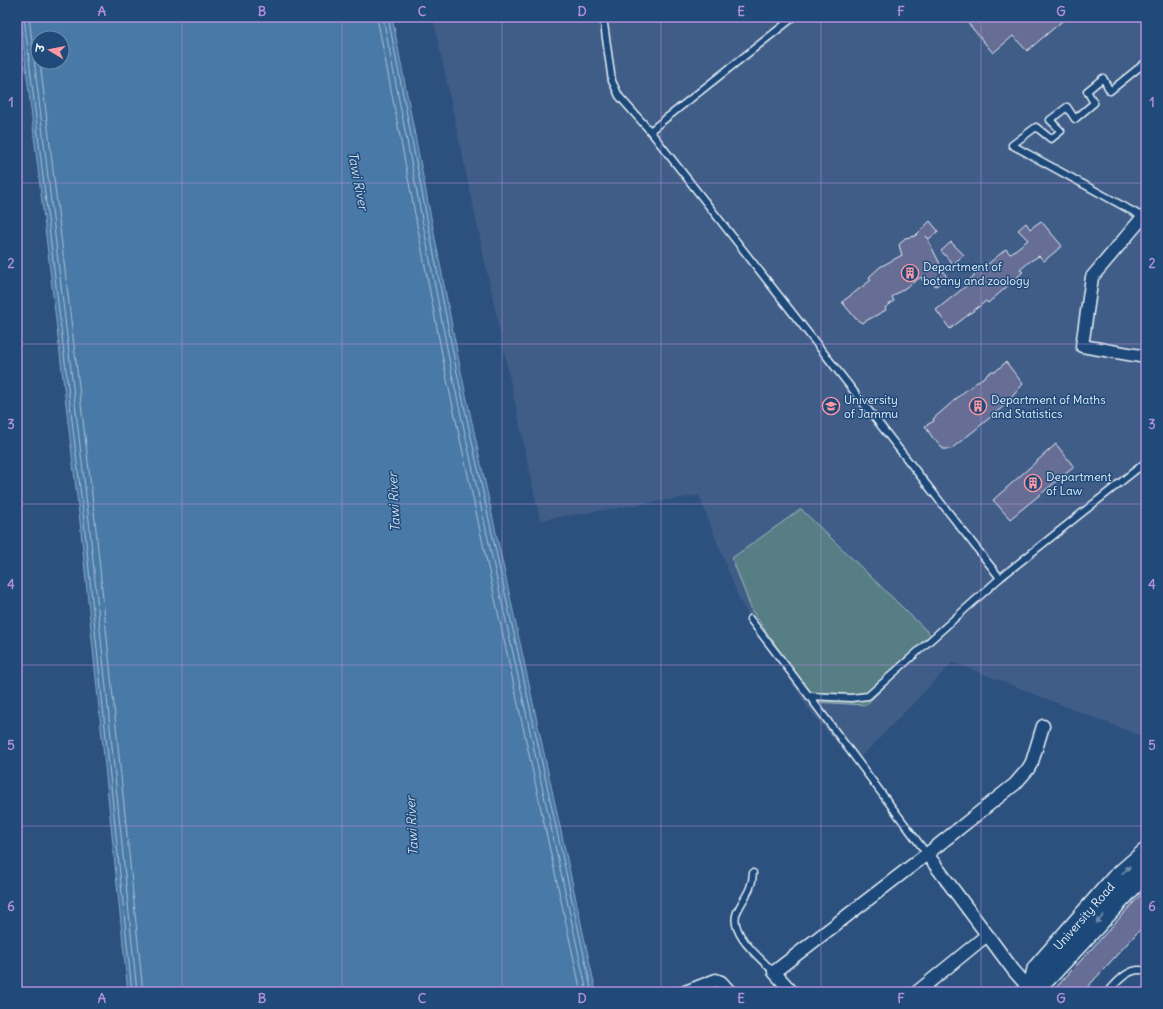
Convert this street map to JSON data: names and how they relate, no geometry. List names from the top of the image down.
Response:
{
  "streets": {
    "main road": ["University Road"]
  },
  "water": ["Tawi River"],
  "places": {
    "building": ["Department of botany and zoology", "Department of Maths and Statistics", "Department of Law"],
    "school or university": ["University of Jammu"]
  },
  "north": "left",
  "grid": {
    "columns": [
      "A",
      "B",
      "C",
      "D",
      "E",
      "F",
      "G"
    ],
    "rows": [
      "1",
      "2",
      "3",
      "4",
      "5",
      "6"
    ]
  }
}
